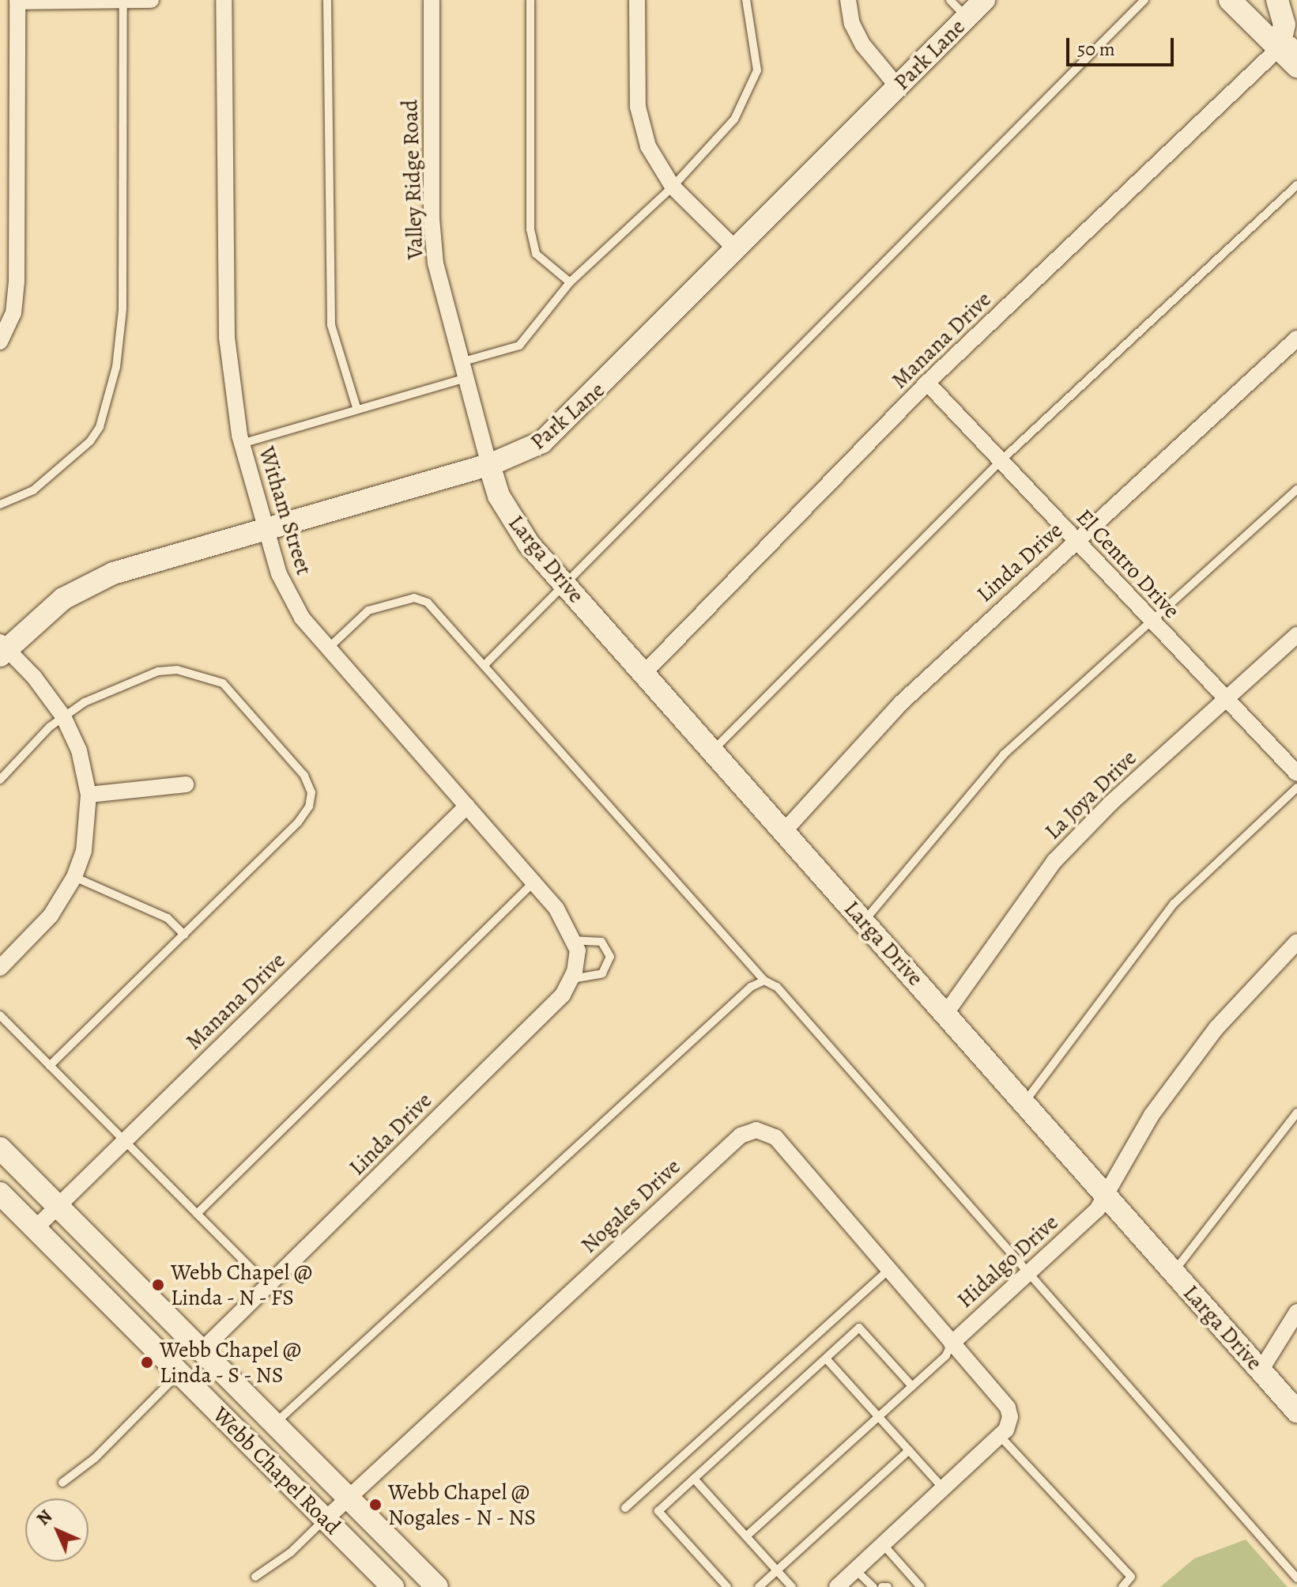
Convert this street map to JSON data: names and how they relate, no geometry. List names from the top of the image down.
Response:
{
  "streets": {
    "street": [
      "Park Lane",
      "Valley Ridge Road",
      "Manana Drive",
      "Witham Street",
      "Larga Drive",
      "Linda Drive",
      "El Centro Drive",
      "La Joya Drive",
      "Nogales Drive",
      "Hidalgo Drive",
      "Webb Chapel Road"
    ]
  },
  "crossings": [
    ["Park Lane", "Valley Ridge Road"],
    ["Park Lane", "Witham Street"],
    ["Park Lane", "Larga Drive"],
    ["Valley Ridge Road", "Larga Drive"],
    ["Manana Drive", "Witham Street"],
    ["Manana Drive", "Larga Drive"],
    ["Manana Drive", "El Centro Drive"],
    ["Manana Drive", "Webb Chapel Road"],
    ["Witham Street", "Linda Drive"],
    ["Larga Drive", "Linda Drive"],
    ["Larga Drive", "La Joya Drive"],
    ["Larga Drive", "Hidalgo Drive"],
    ["Linda Drive", "El Centro Drive"],
    ["Linda Drive", "Webb Chapel Road"],
    ["El Centro Drive", "La Joya Drive"],
    ["Nogales Drive", "Hidalgo Drive"],
    ["Nogales Drive", "Webb Chapel Road"]
  ],
  "places": ["Webb Chapel @ Linda - N - FS", "Webb Chapel @ Linda - S - NS", "Webb Chapel @ Nogales - N - NS"],
  "scale_bar": "50 m",
  "north": "top left"
}
